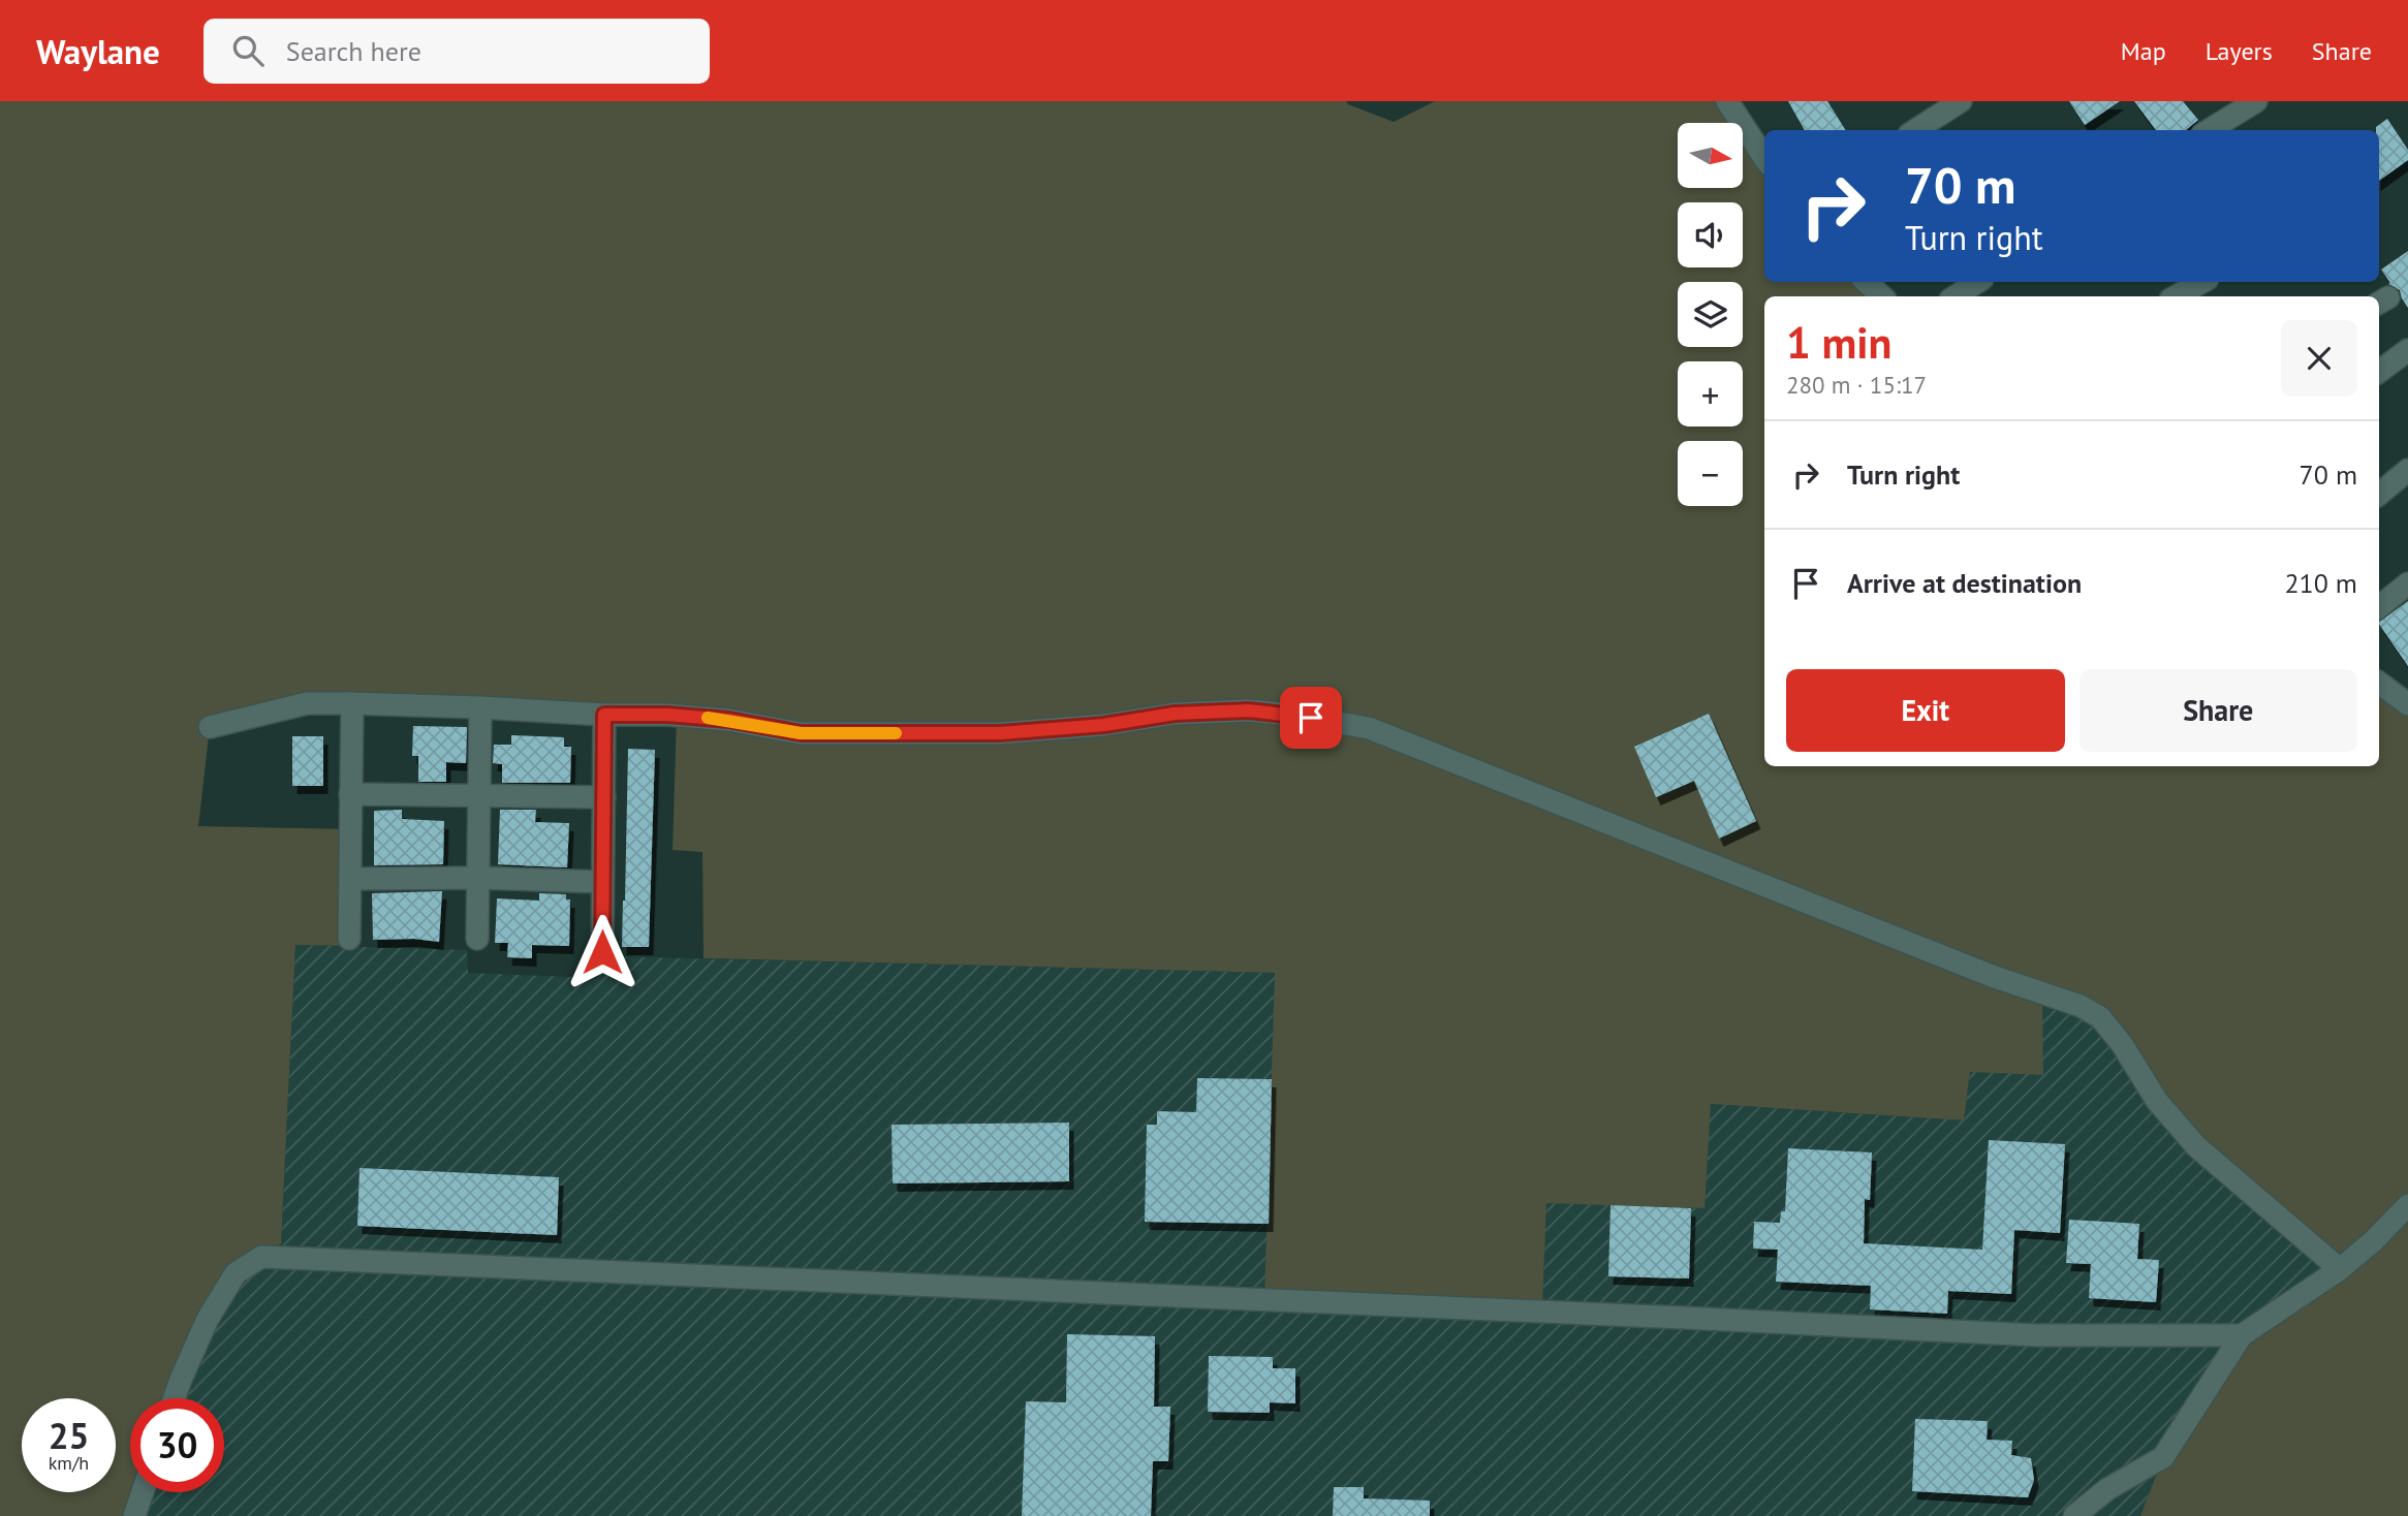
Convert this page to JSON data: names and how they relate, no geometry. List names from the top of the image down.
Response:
{
  "north": "right",
  "page": {
    "header": "Waylane",
    "search": "Search here",
    "nav": ["Map", "Layers", "Share"],
    "map_buttons": ["+", "−"],
    "turn": ["70 m", "Turn right"],
    "heading": ["1 min", "280 m · 15:17"],
    "list": [
      {
        "name": "Turn right",
        "value": "70 m"
      },
      {
        "name": "Arrive at destination",
        "value": "210 m"
      }
    ],
    "buttons": ["Exit", "Share"],
    "speed": "25 km/h",
    "limit": "30"
  }
}
